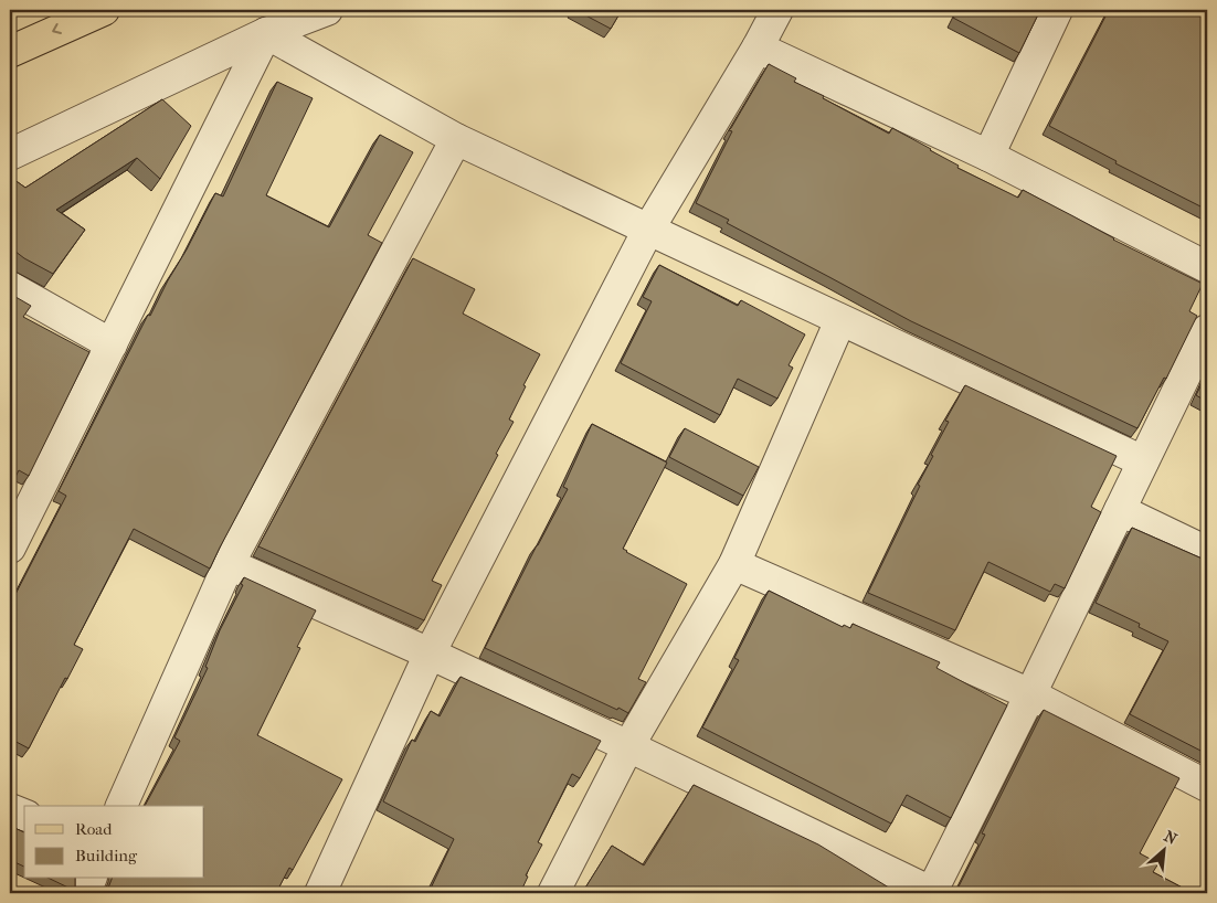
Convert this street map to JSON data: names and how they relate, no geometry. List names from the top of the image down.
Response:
{
  "legend": ["Road", "Building"],
  "north": "top right"
}
